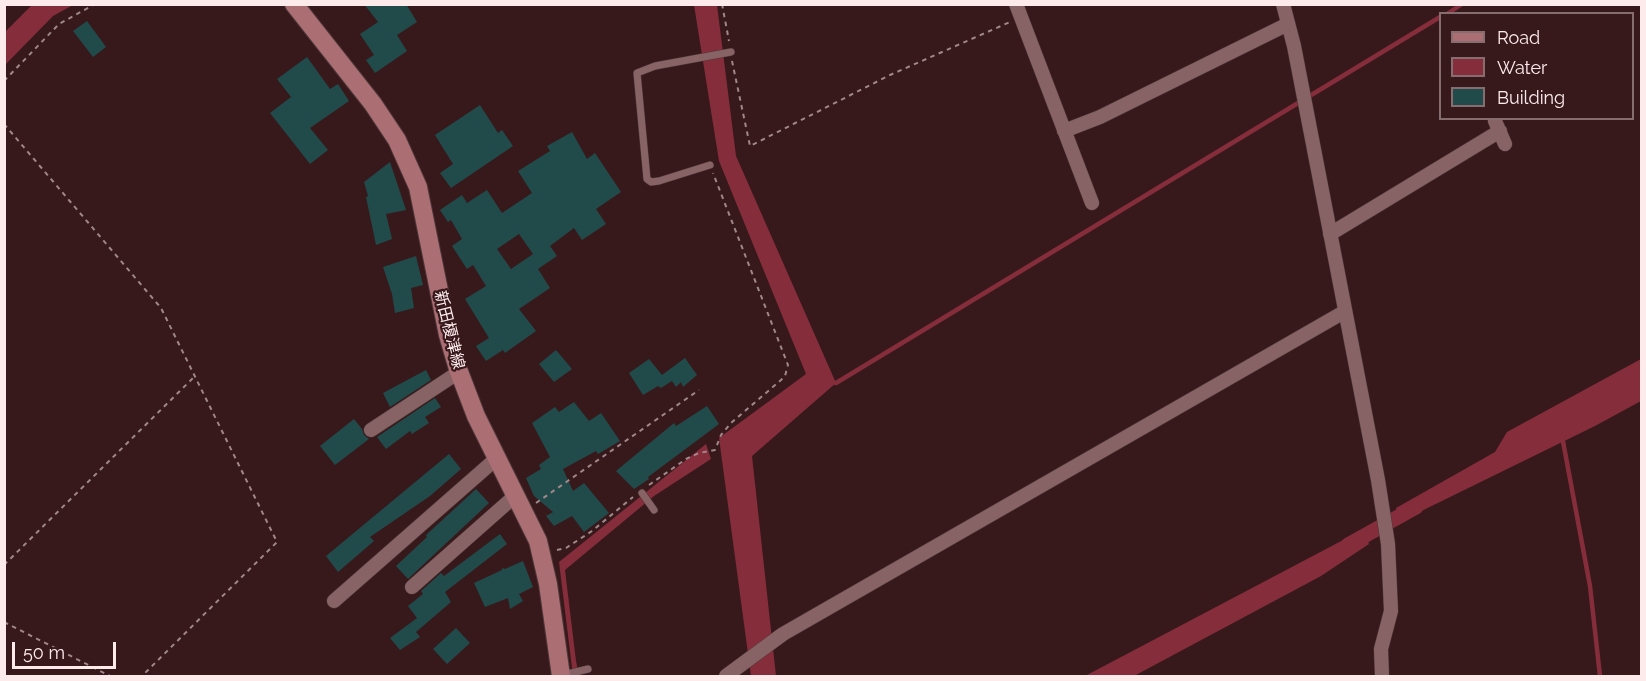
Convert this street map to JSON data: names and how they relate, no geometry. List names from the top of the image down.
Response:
{
  "streets": {
    "main road": ["新田榎津線"]
  },
  "legend": ["Road", "Water", "Building"],
  "scale_bar": "50 m"
}
